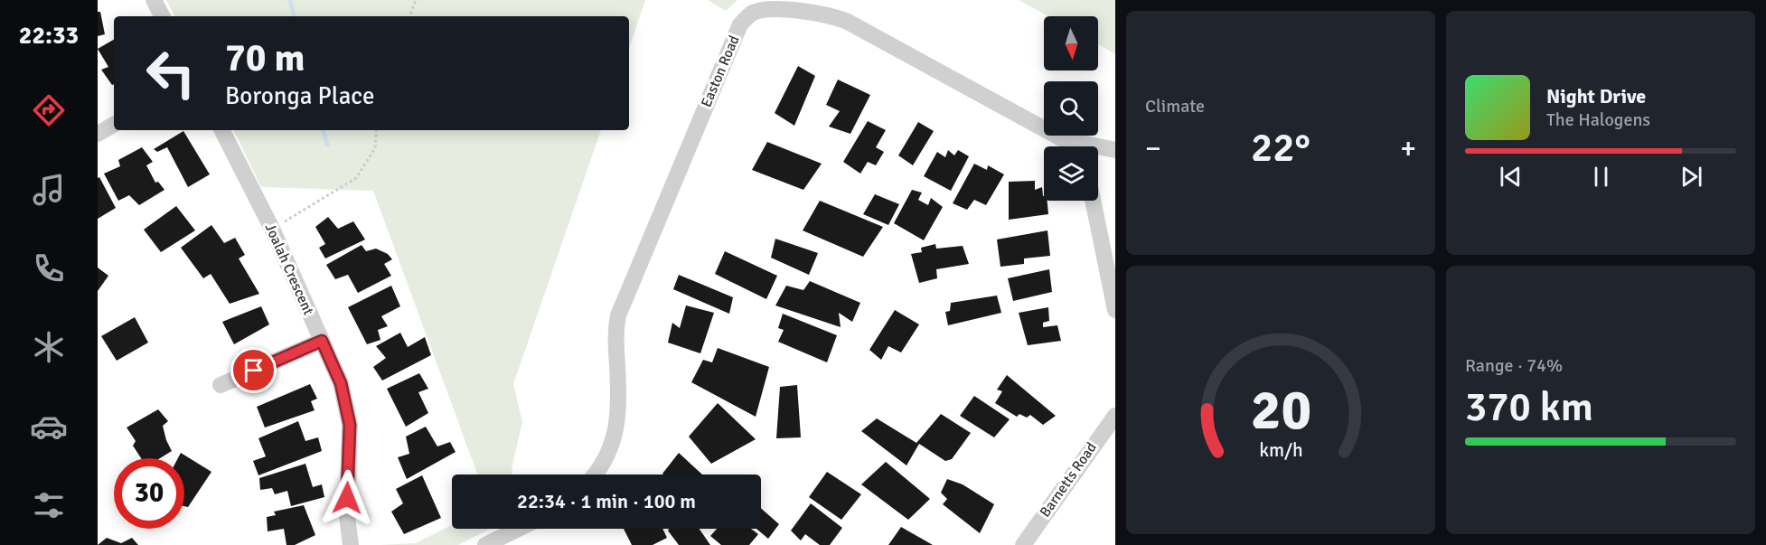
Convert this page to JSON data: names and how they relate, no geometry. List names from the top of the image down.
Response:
{
  "streets": {
    "street": ["Easton Road", "Joalah Crescent", "Barnetts Road"]
  },
  "north": "bottom",
  "page": {
    "tabs": "22:33",
    "tile": [
      "Climate",
      ["Range · 74%", "370 km"]
    ],
    "turn": ["70 m", "Boronga Place"],
    "song": ["Night Drive", "The Halogens"],
    "heat": ["−", "22°", "+"],
    "limit": "30",
    "trip": "22:34 · 1 min · 100 m",
    "gauge": ["20", "km/h"]
  }
}
